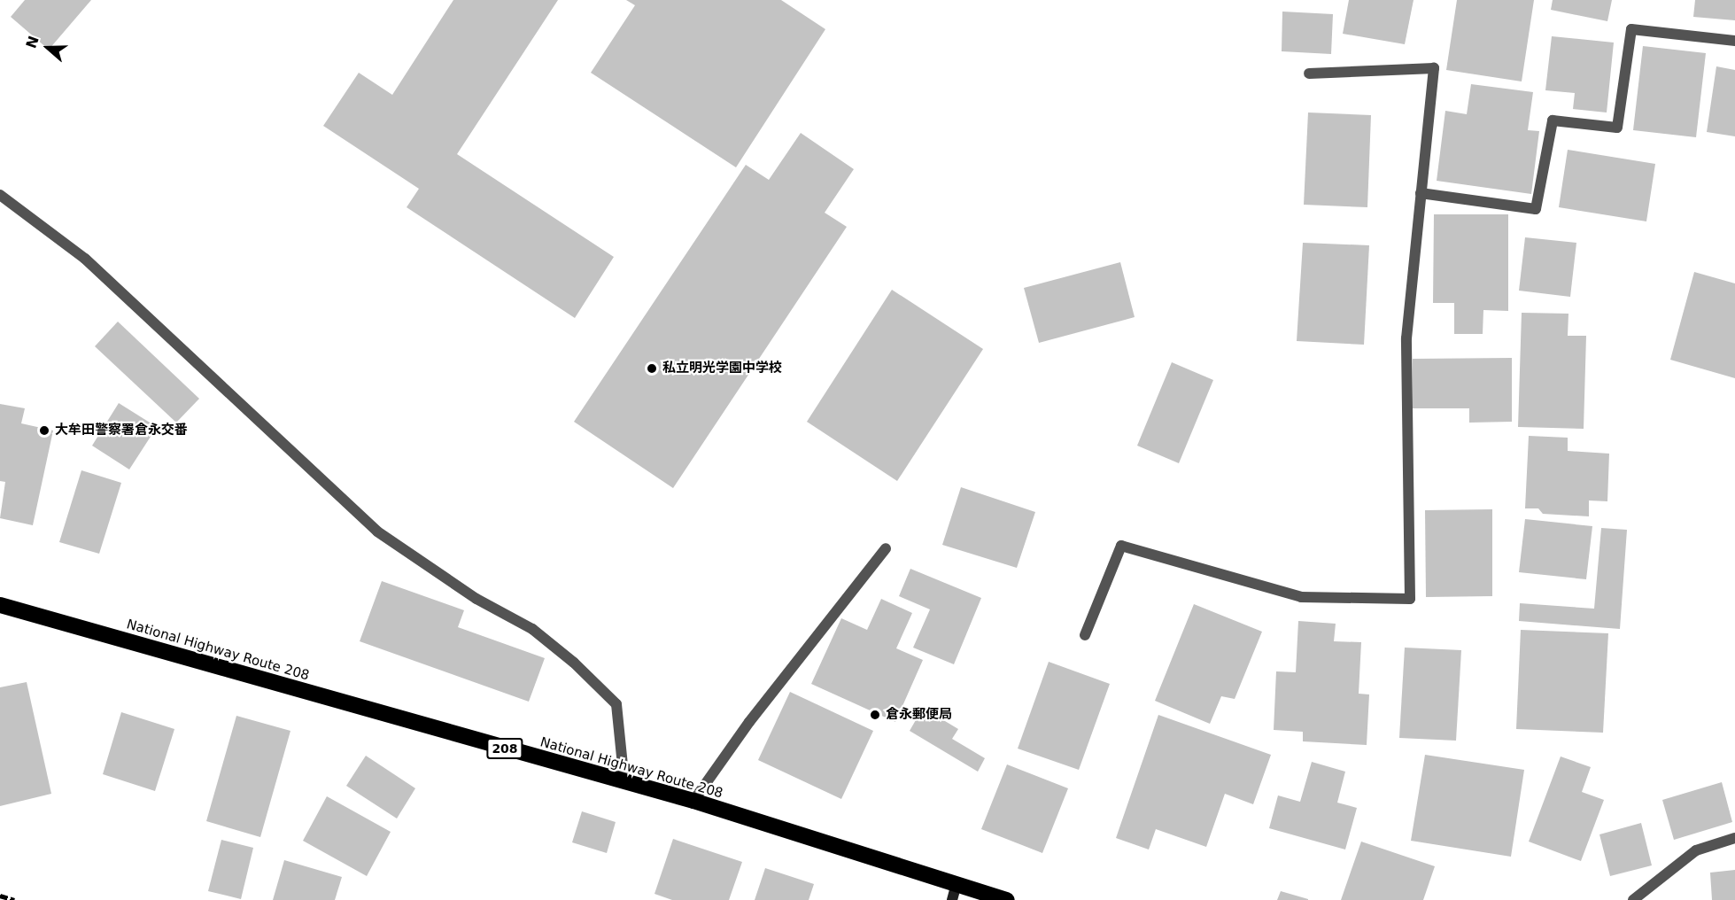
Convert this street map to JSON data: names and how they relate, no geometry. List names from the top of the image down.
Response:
{
  "streets": {
    "highway": ["National Highway Route 208", "208"]
  },
  "places": ["私立明光学園中学校", "大牟田警察署倉永交番", "倉永郵便局"],
  "north": "left"
}
